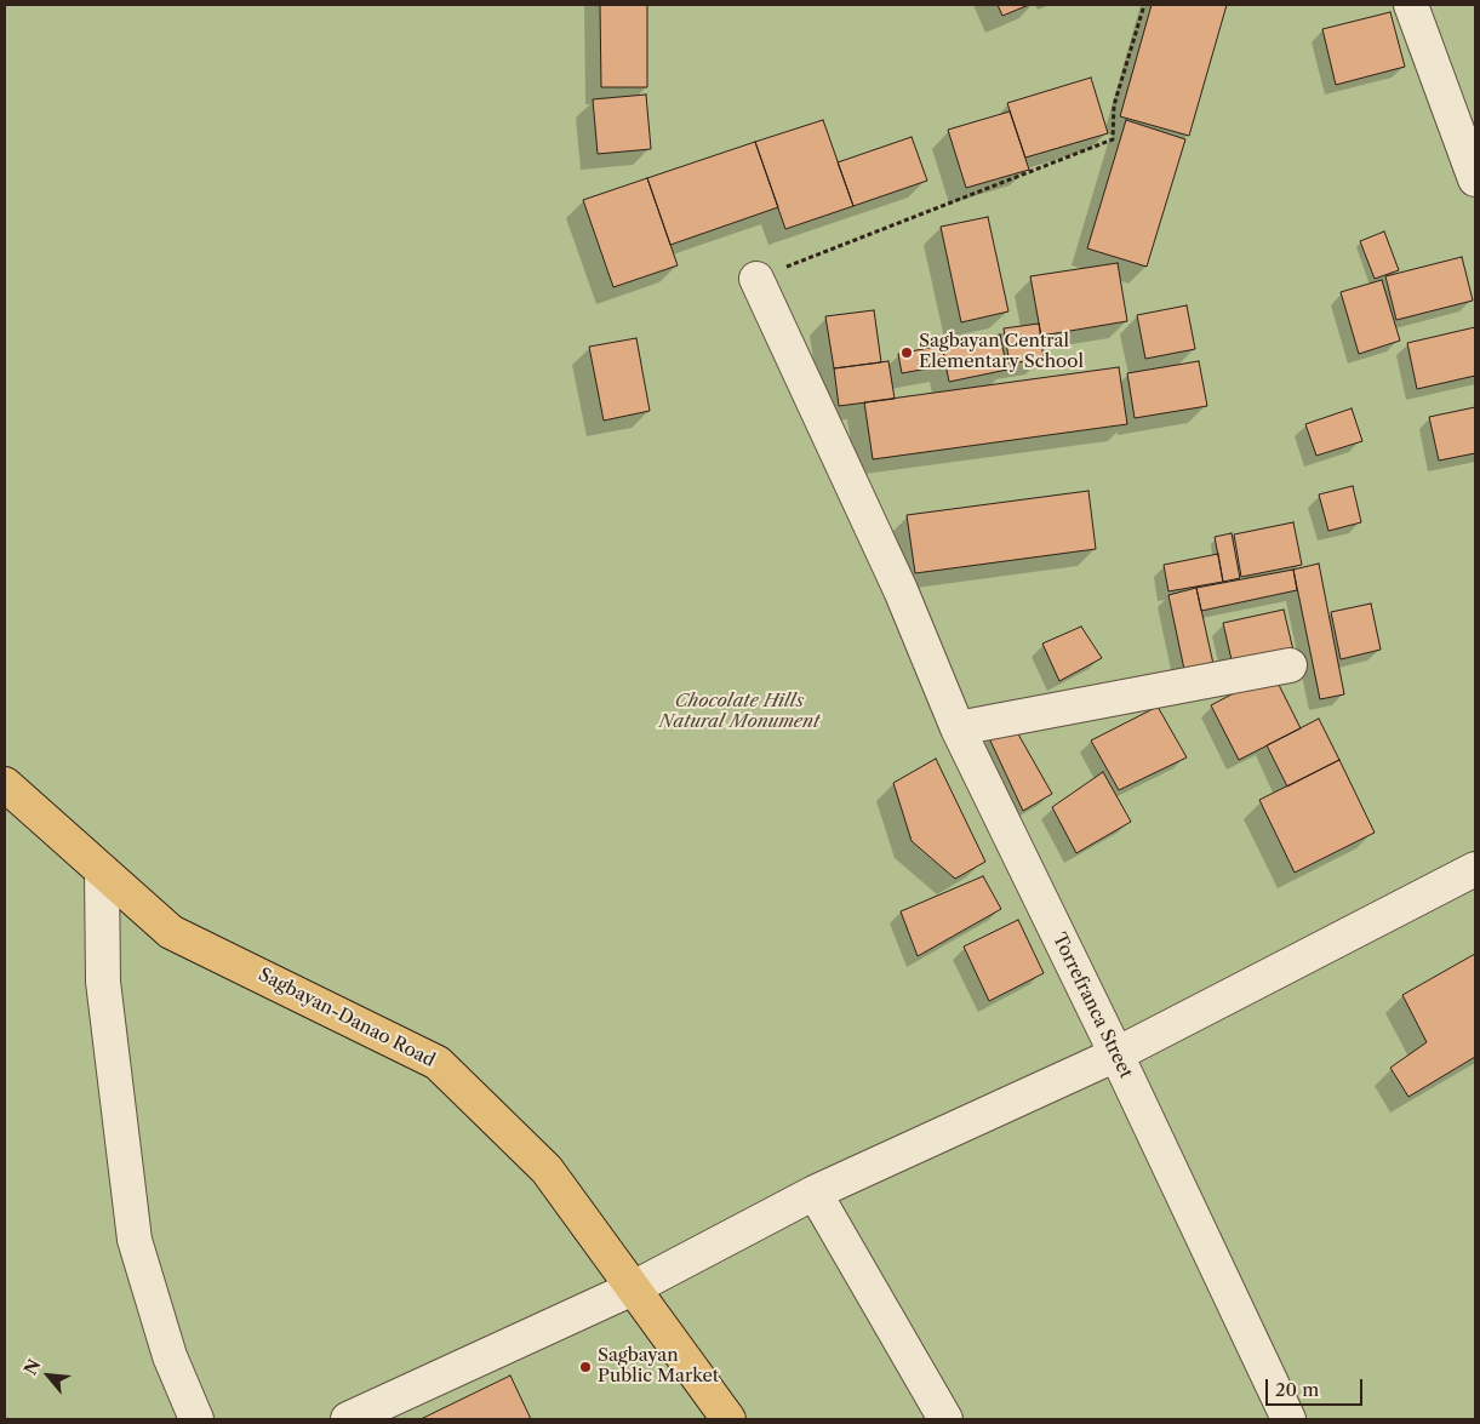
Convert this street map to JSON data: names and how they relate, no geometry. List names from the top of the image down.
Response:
{
  "streets": {
    "main road": ["Sagbayan-Danao Road"],
    "street": ["Torrefranca Street"]
  },
  "parks": ["Chocolate Hills Natural Monument"],
  "places": ["Sagbayan Central Elementary School", "Sagbayan Public Market"],
  "scale_bar": "20 m",
  "north": "top left"
}
